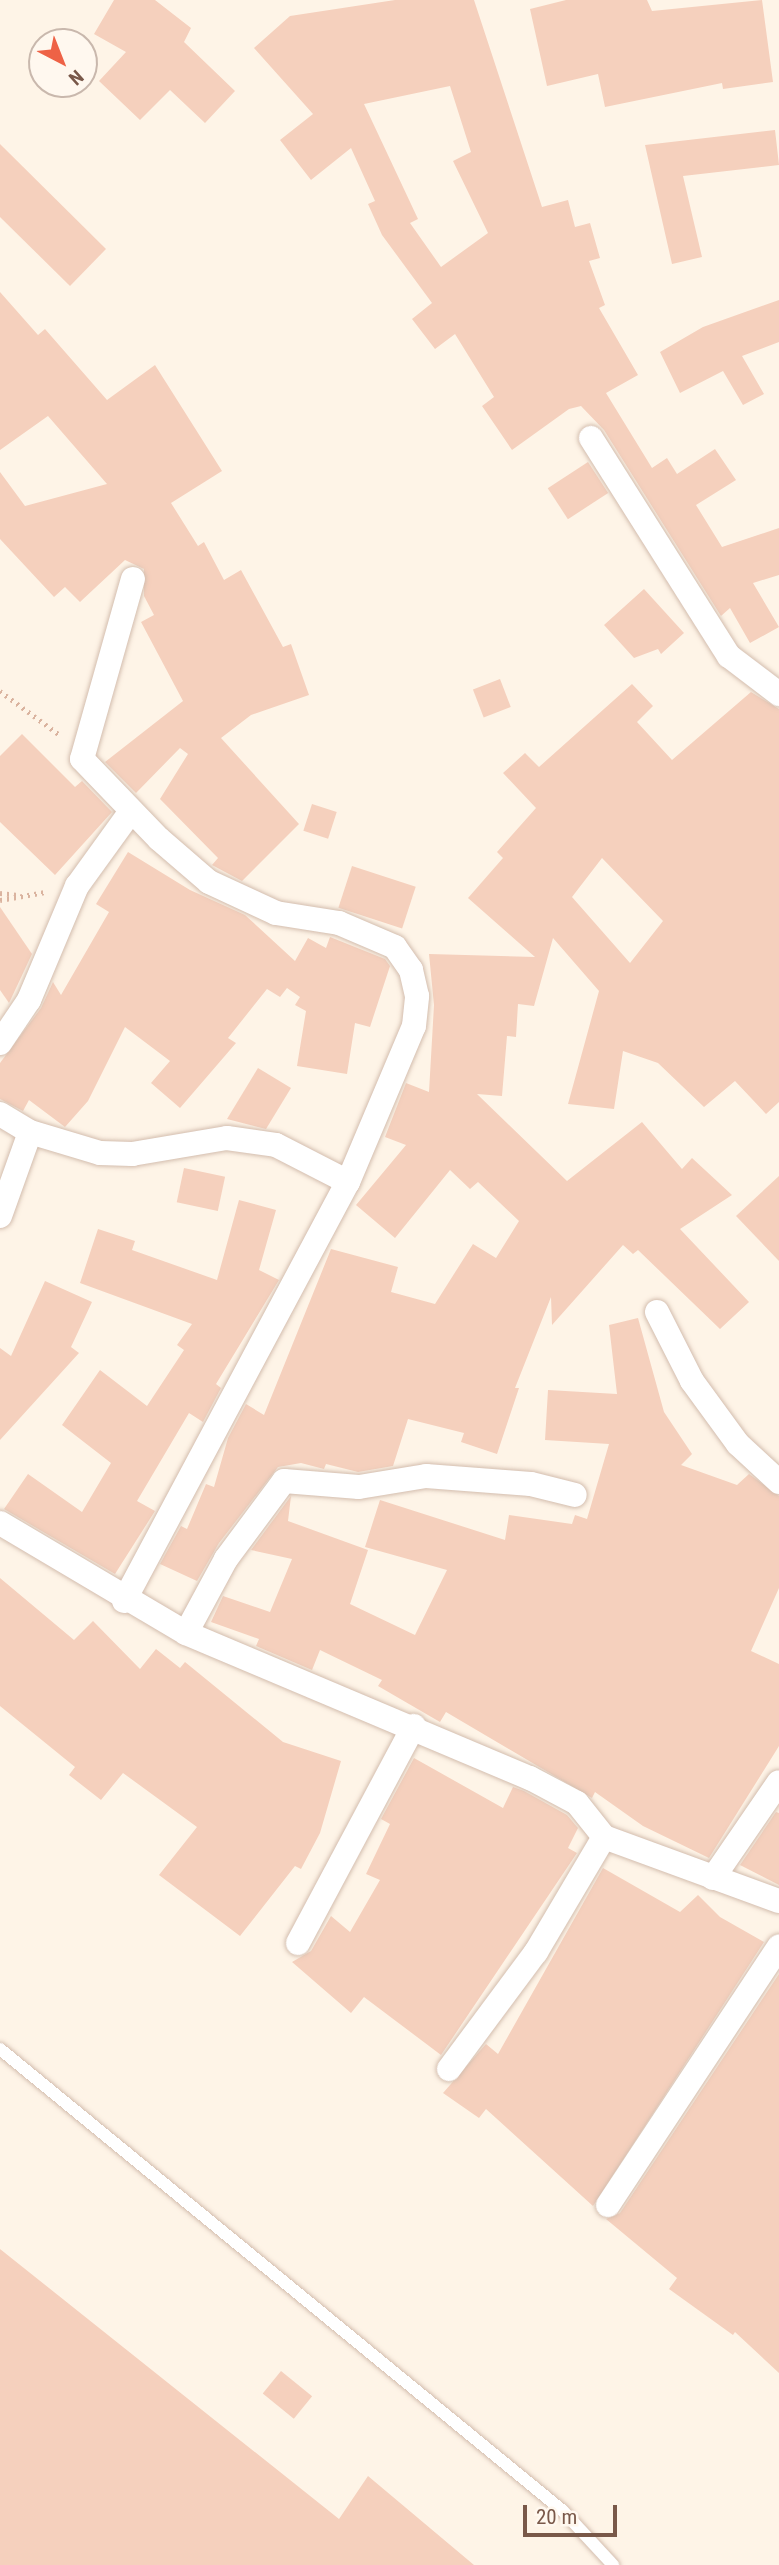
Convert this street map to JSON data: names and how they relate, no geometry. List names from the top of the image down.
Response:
{
  "scale_bar": "20 m",
  "north": "bottom right"
}
